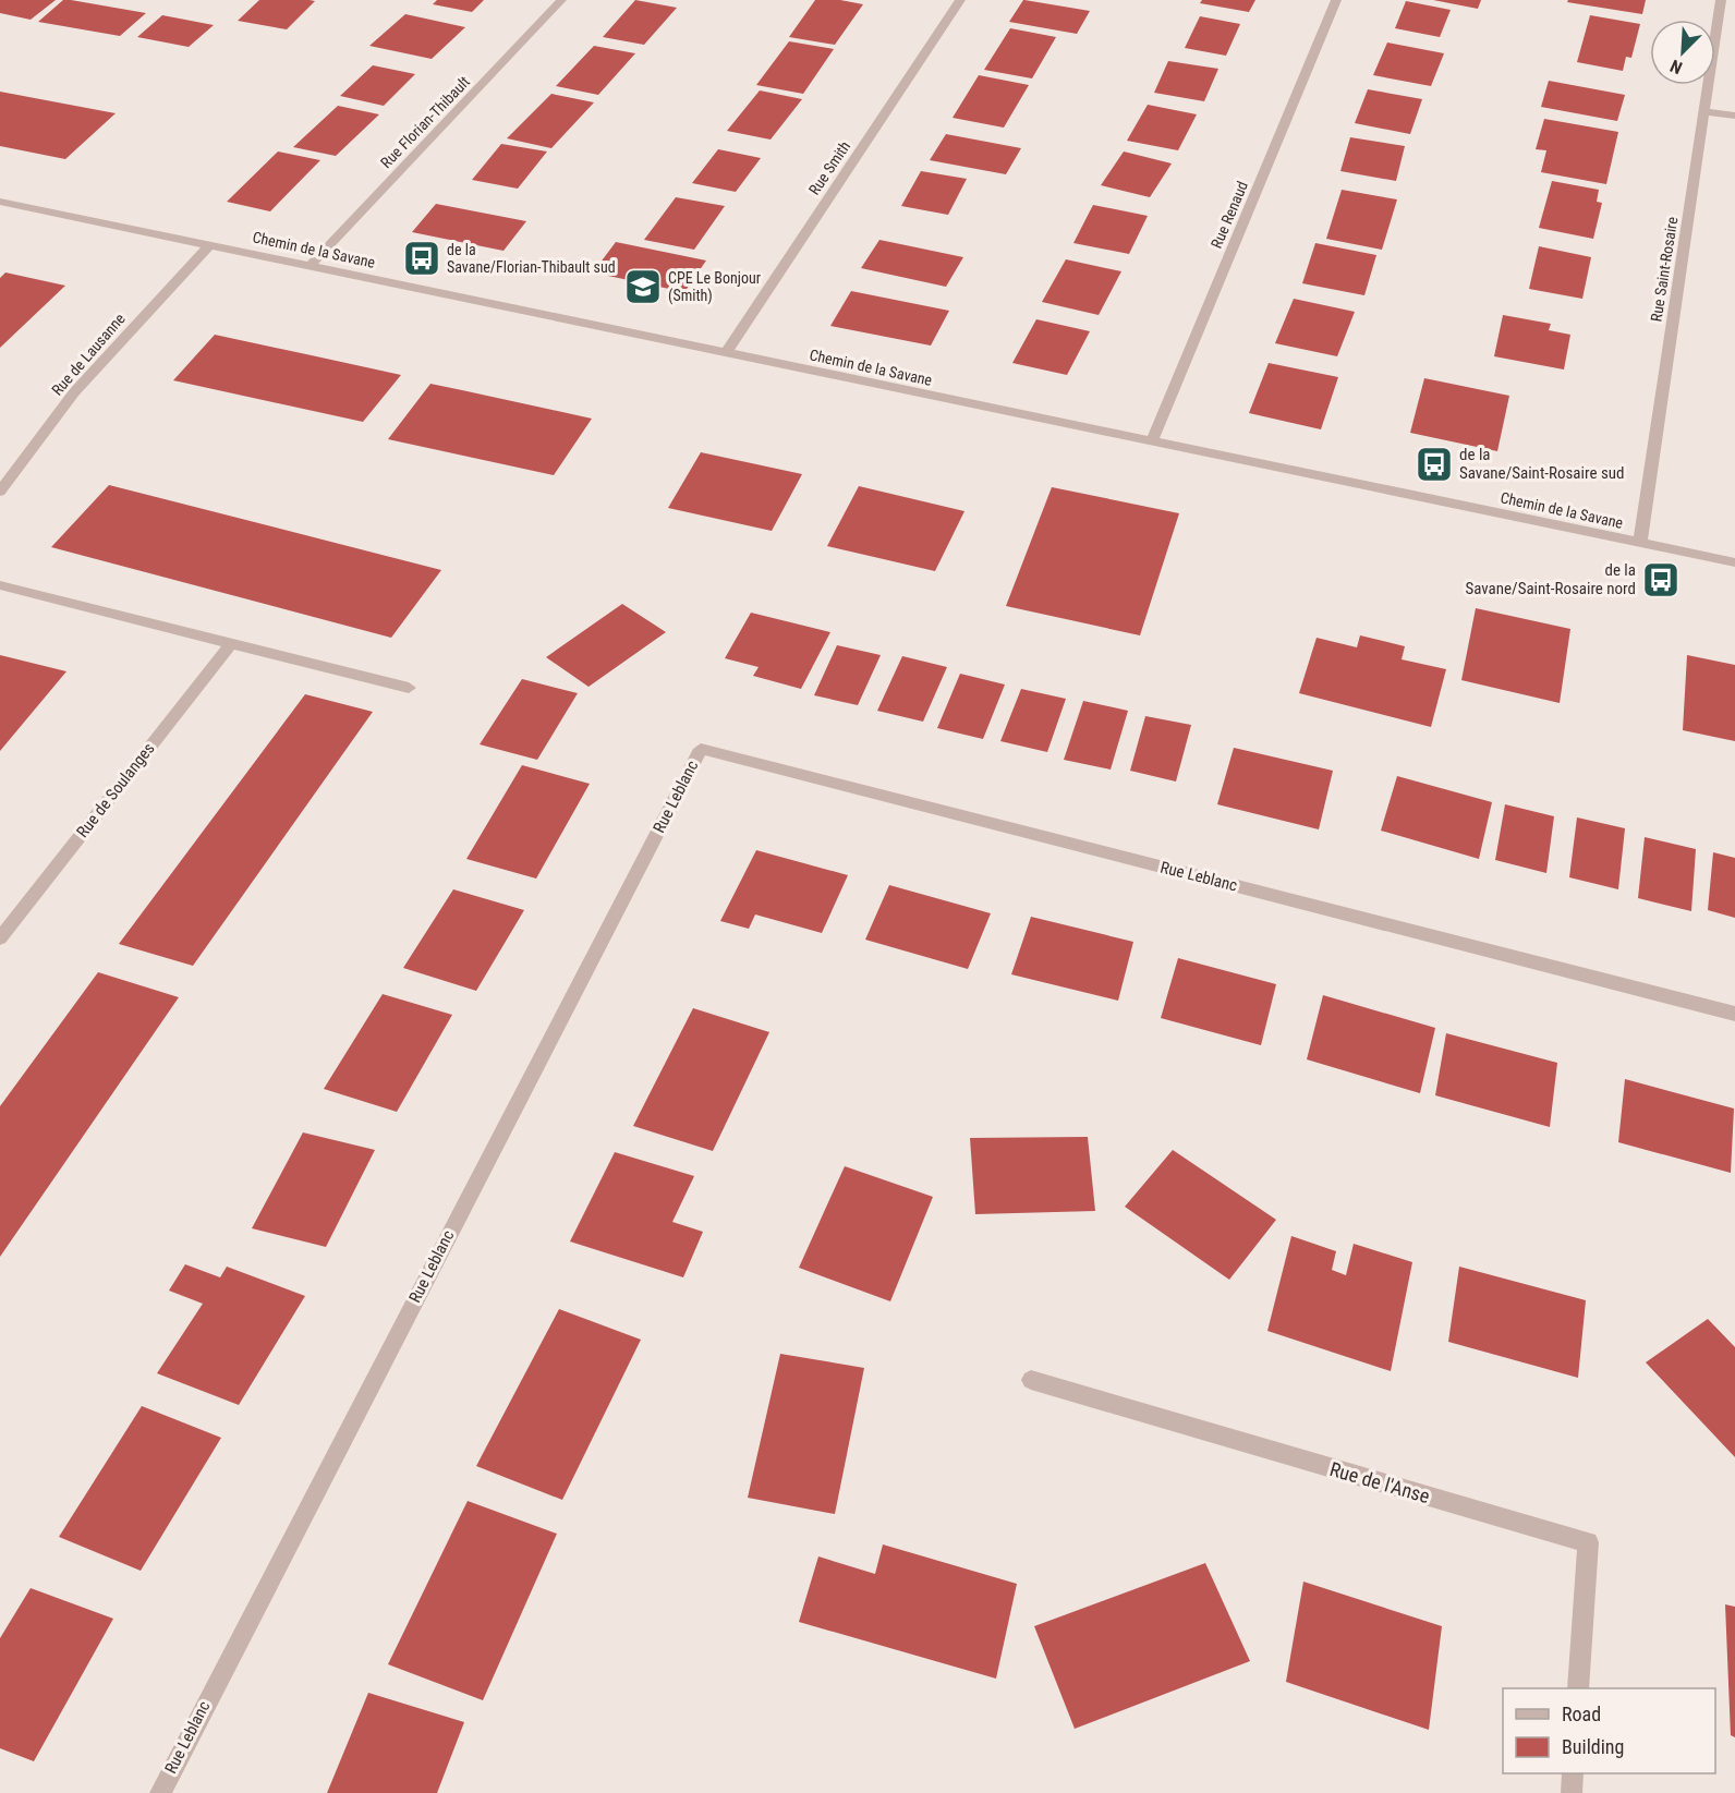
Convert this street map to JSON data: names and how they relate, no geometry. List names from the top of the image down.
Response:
{
  "streets": {
    "street": [
      "Rue Florian-Thibault",
      "Rue Smith",
      "Rue Renaud",
      "Chemin de la Savane",
      "Rue Saint-Rosaire",
      "Rue de Lausanne",
      "Rue de Soulanges",
      "Rue Leblanc",
      "Rue de l'Anse"
    ]
  },
  "crossings": [
    ["Rue Florian-Thibault", "Chemin de la Savane"],
    ["Rue Smith", "Chemin de la Savane"],
    ["Rue Renaud", "Chemin de la Savane"],
    ["Chemin de la Savane", "Rue Saint-Rosaire"],
    ["Chemin de la Savane", "Rue de Lausanne"]
  ],
  "places": {
    "bus stop": ["de la Savane/Florian-Thibault sud", "de la Savane/Saint-Rosaire sud", "de la Savane/Saint-Rosaire nord"],
    "school or university": ["CPE Le Bonjour (Smith)"]
  },
  "legend": ["Road", "Building"],
  "north": "bottom left"
}
